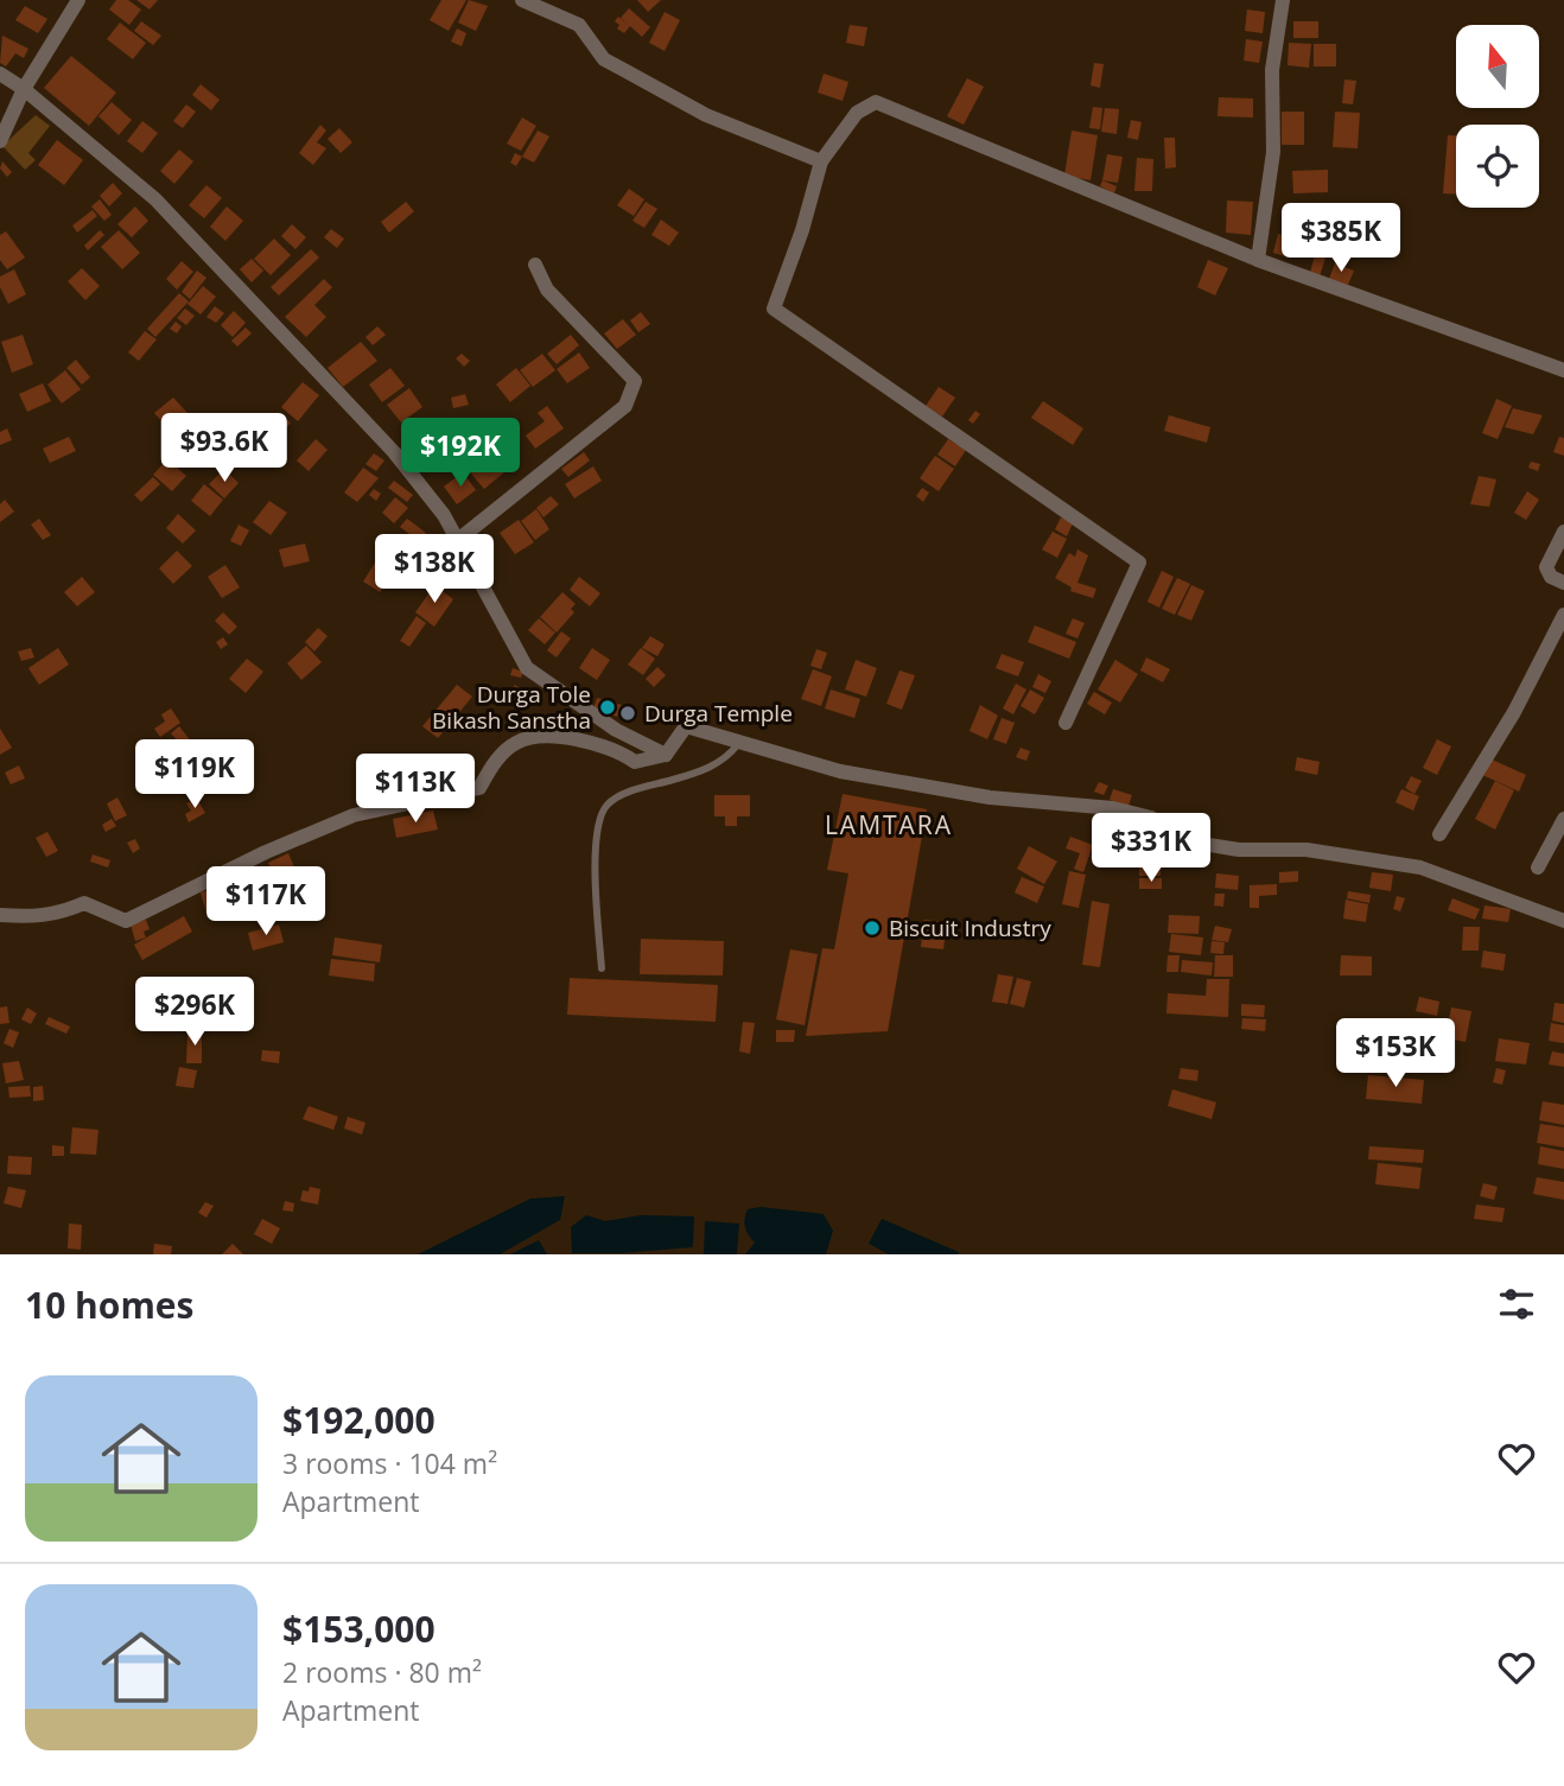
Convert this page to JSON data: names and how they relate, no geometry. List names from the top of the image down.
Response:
{
  "districts": ["LAMTARA"],
  "places": ["Durga Tole Bikash Sanstha", "Durga Temple", "Biscuit Industry"],
  "north": "top",
  "page": {
    "price": [
      "$385K",
      "$93.6K",
      "$192K",
      "$138K",
      "$119K",
      "$113K",
      "$331K",
      "$117K",
      "$296K",
      "$153K"
    ],
    "heading": "10 homes",
    "list": [
      {
        "name": "$192,000",
        "note": "3 rooms · 104 m² · Apartment"
      },
      {
        "name": "$153,000",
        "note": "2 rooms · 80 m² · Apartment"
      }
    ]
  }
}
